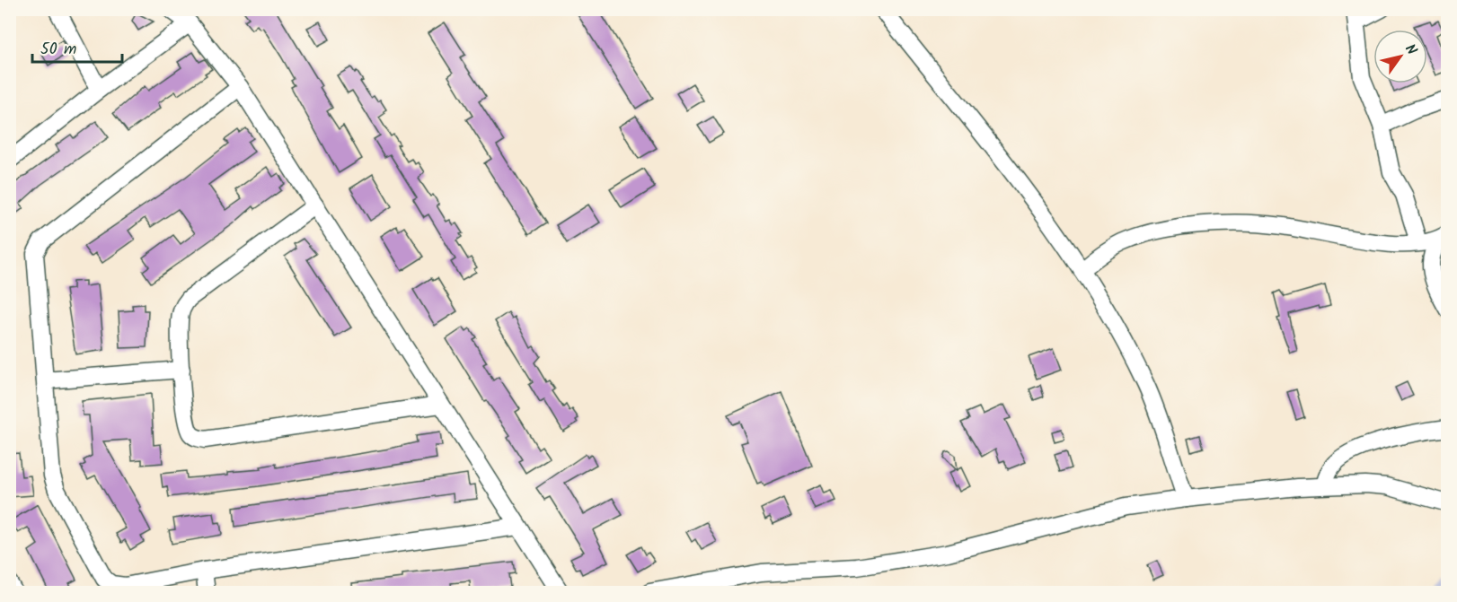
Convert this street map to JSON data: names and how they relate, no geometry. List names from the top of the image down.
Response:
{
  "scale_bar": "50 m",
  "north": "top right"
}
